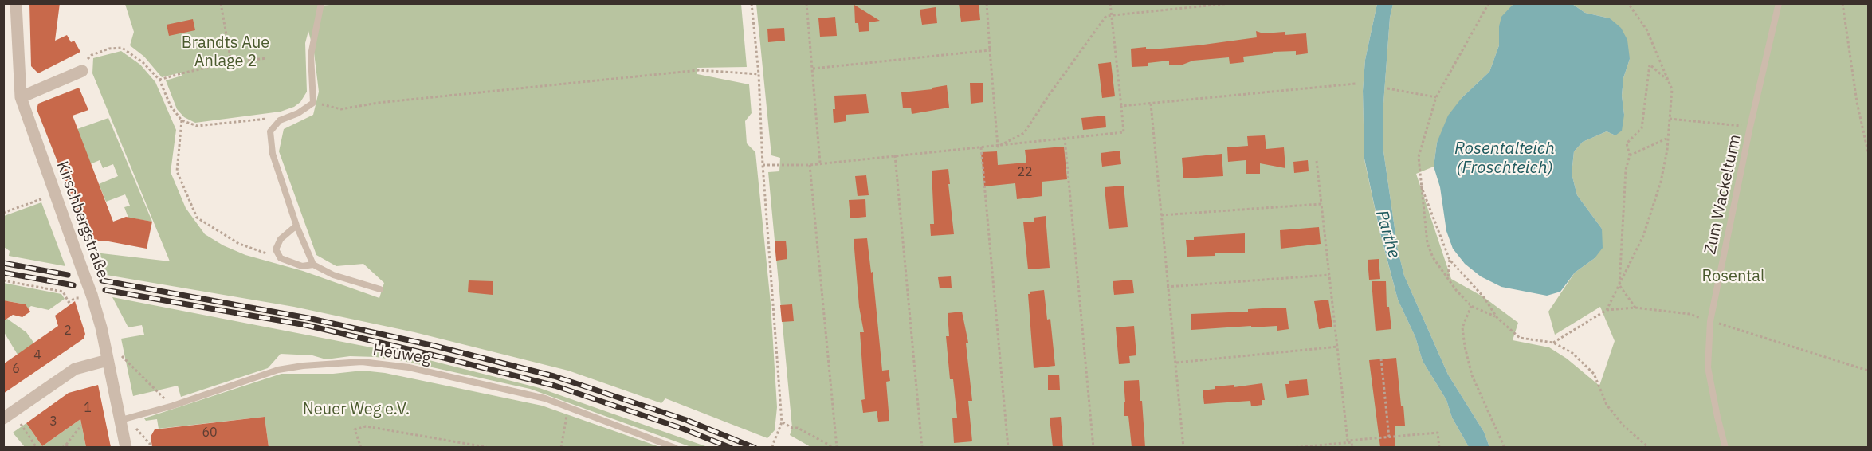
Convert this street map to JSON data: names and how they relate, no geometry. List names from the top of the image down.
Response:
{
  "streets": {
    "street": ["Kirschbergstraße"],
    "lane": ["Zum Wackelturm", "Heuweg"]
  },
  "crossings": [
    ["Kirschbergstraße", "Heuweg"]
  ],
  "water": ["Rosentalteich (Froschteich)", "Parthe"],
  "parks": ["Brandts Aue Anlage 2", "Rosental", "Neuer Weg e.V."],
  "house_numbers": [
    "22",
    "2",
    "4",
    "6",
    "1",
    "3",
    "60"
  ]
}
